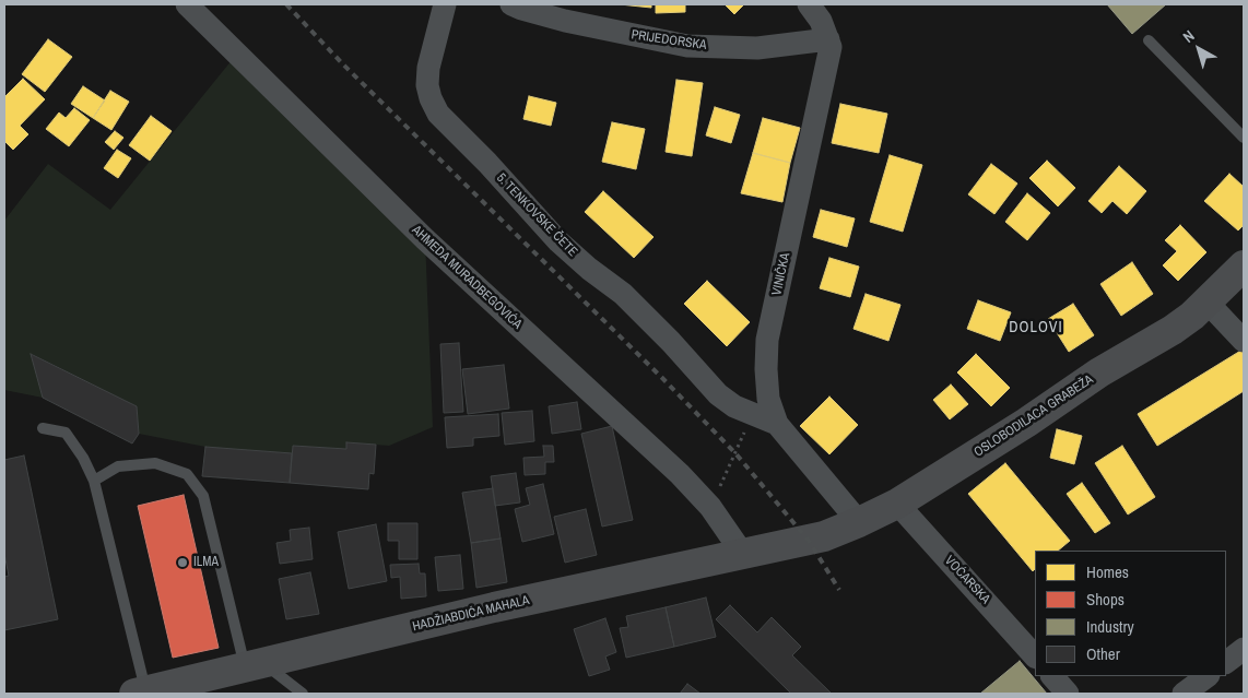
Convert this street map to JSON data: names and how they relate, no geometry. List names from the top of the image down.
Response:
{
  "streets": {
    "street": [
      "PRIJEDORSKA",
      "5. TENKOVSKE ČETE",
      "VINIČKA",
      "AHMEDA MURADBEGOVIĆA",
      "OSLOBODILACA GRABEŽA",
      "VOĆARSKA",
      "HADŽIABDIĆA MAHALA"
    ]
  },
  "crossings": [
    ["PRIJEDORSKA", "VINIČKA"],
    ["5. TENKOVSKE ČETE", "VINIČKA"],
    ["VINIČKA", "OSLOBODILACA GRABEŽA"],
    ["AHMEDA MURADBEGOVIĆA", "HADŽIABDIĆA MAHALA"],
    ["OSLOBODILACA GRABEŽA", "VOĆARSKA"],
    ["OSLOBODILACA GRABEŽA", "HADŽIABDIĆA MAHALA"]
  ],
  "districts": ["DOLOVI"],
  "places": ["ILMA"],
  "legend": [
    "Homes",
    "Shops",
    "Industry",
    "Other"
  ],
  "north": "top left"
}
